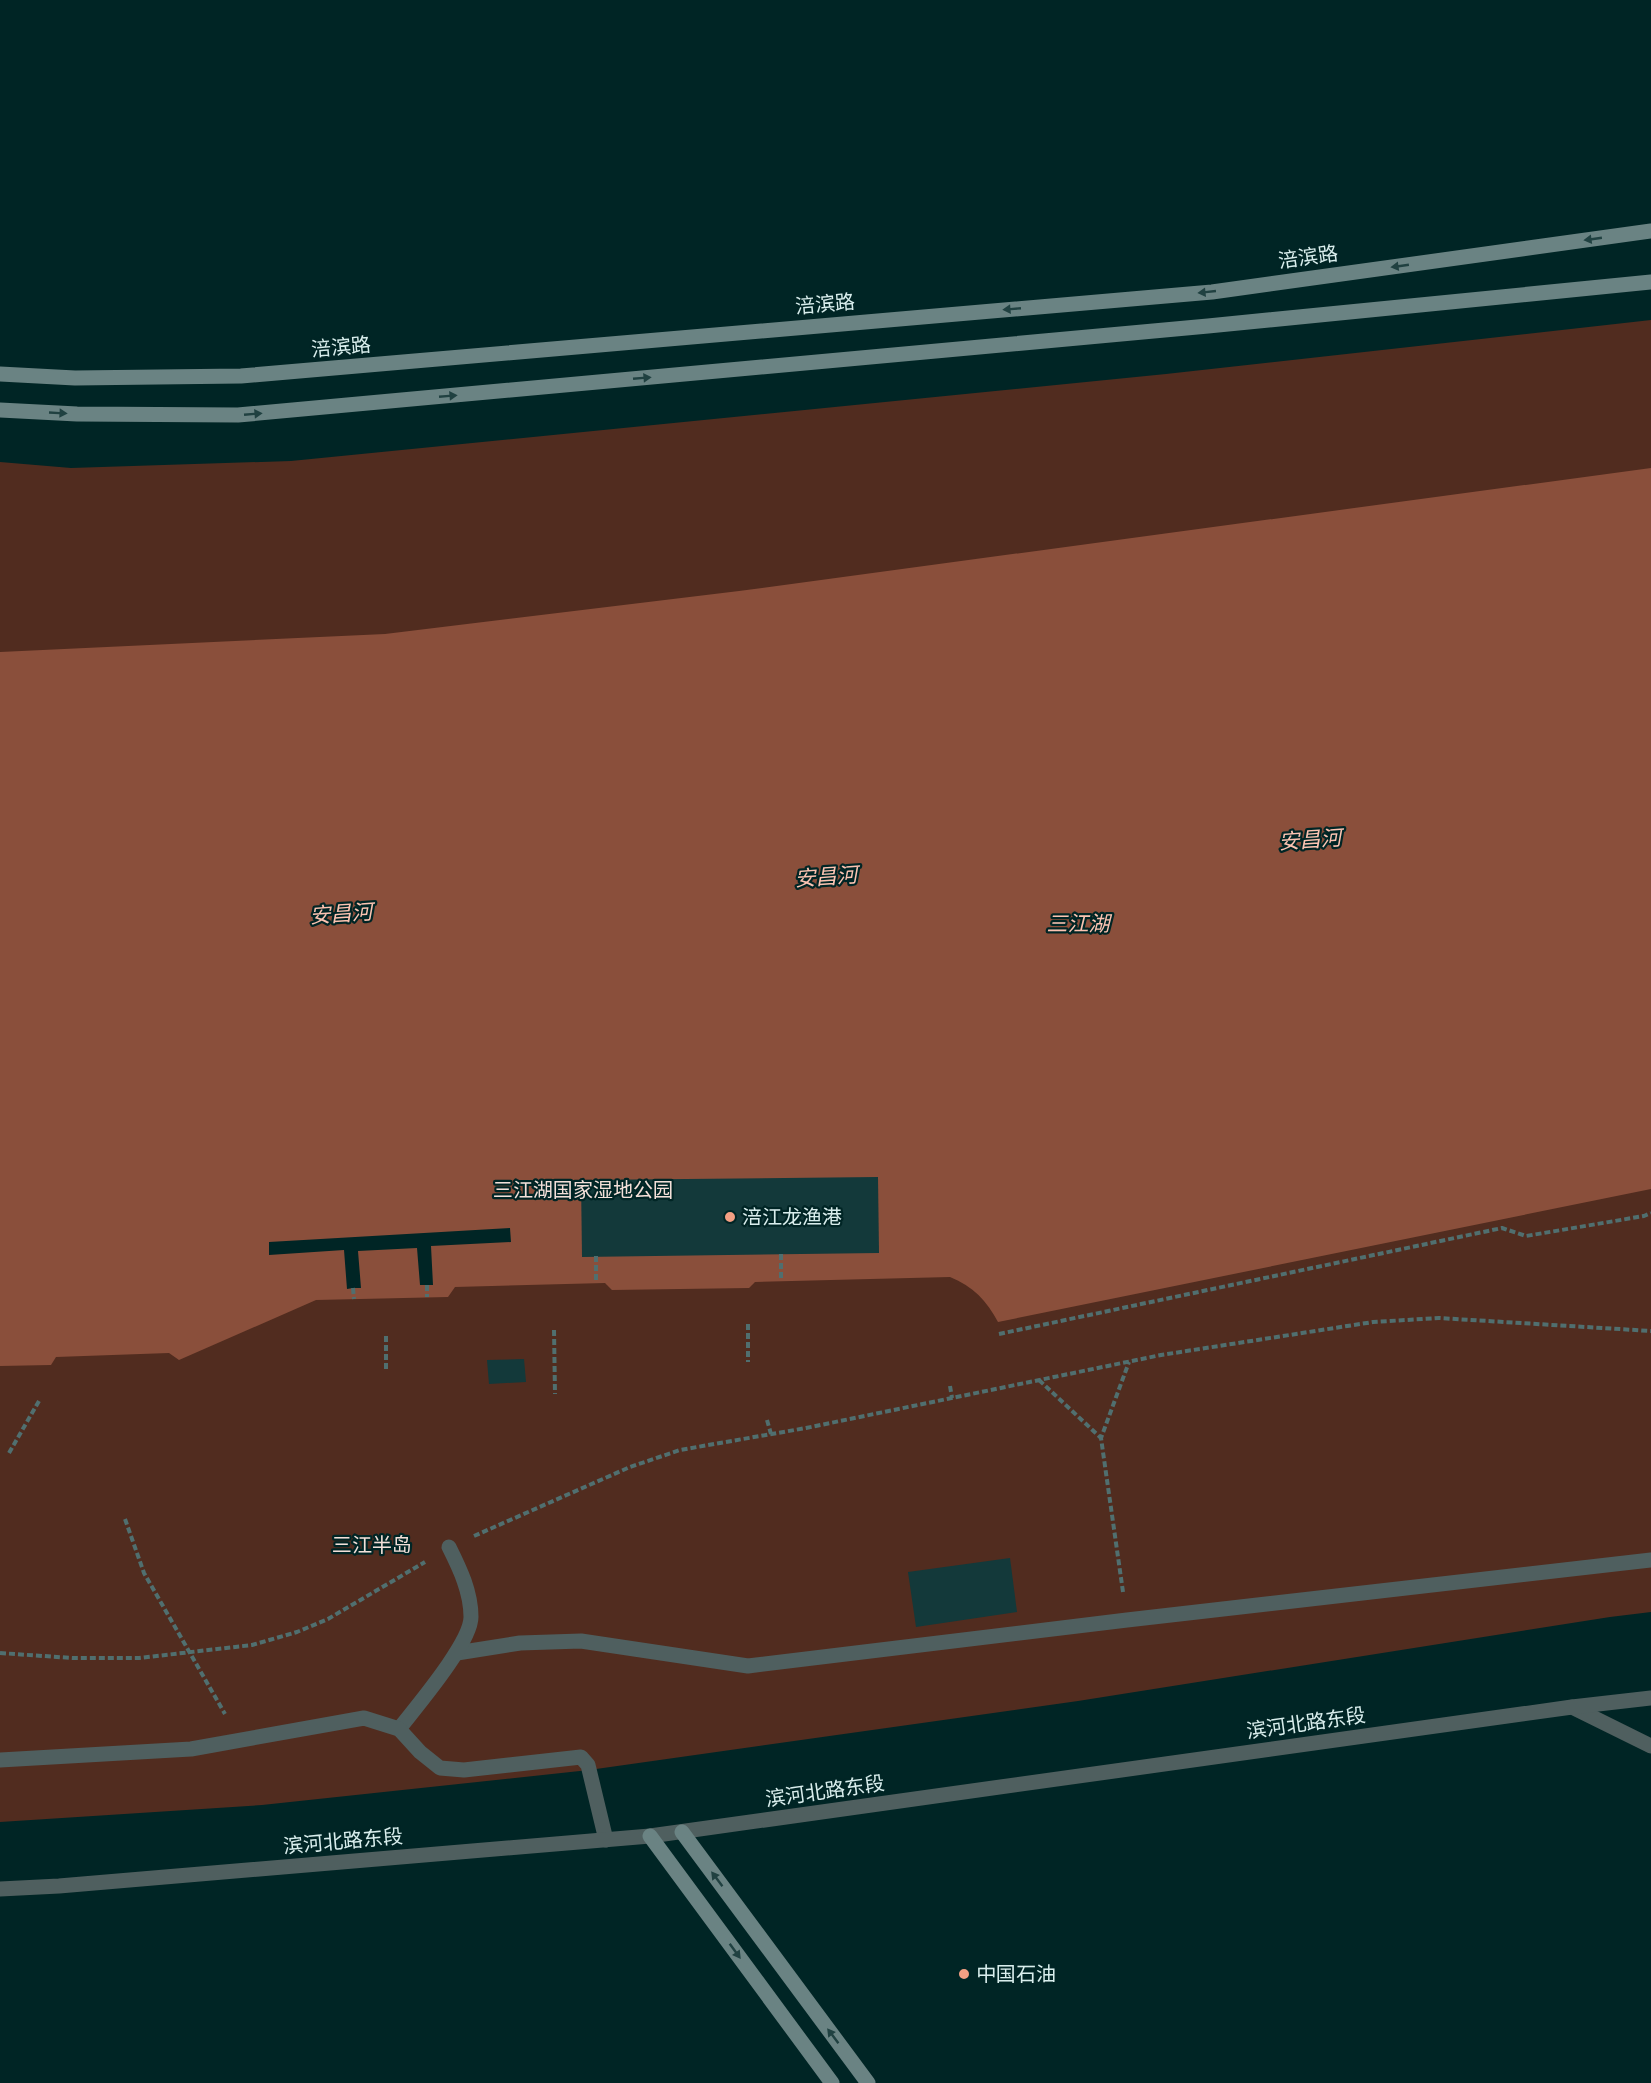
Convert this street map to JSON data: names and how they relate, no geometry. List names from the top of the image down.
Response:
{
  "streets": {
    "main road": ["涪滨路"],
    "street": ["滨河北路东段"]
  },
  "water": ["安昌河", "三江湖"],
  "parks": ["三江湖国家湿地公园", "三江半岛"],
  "places": ["涪江龙渔港", "中国石油"]
}
